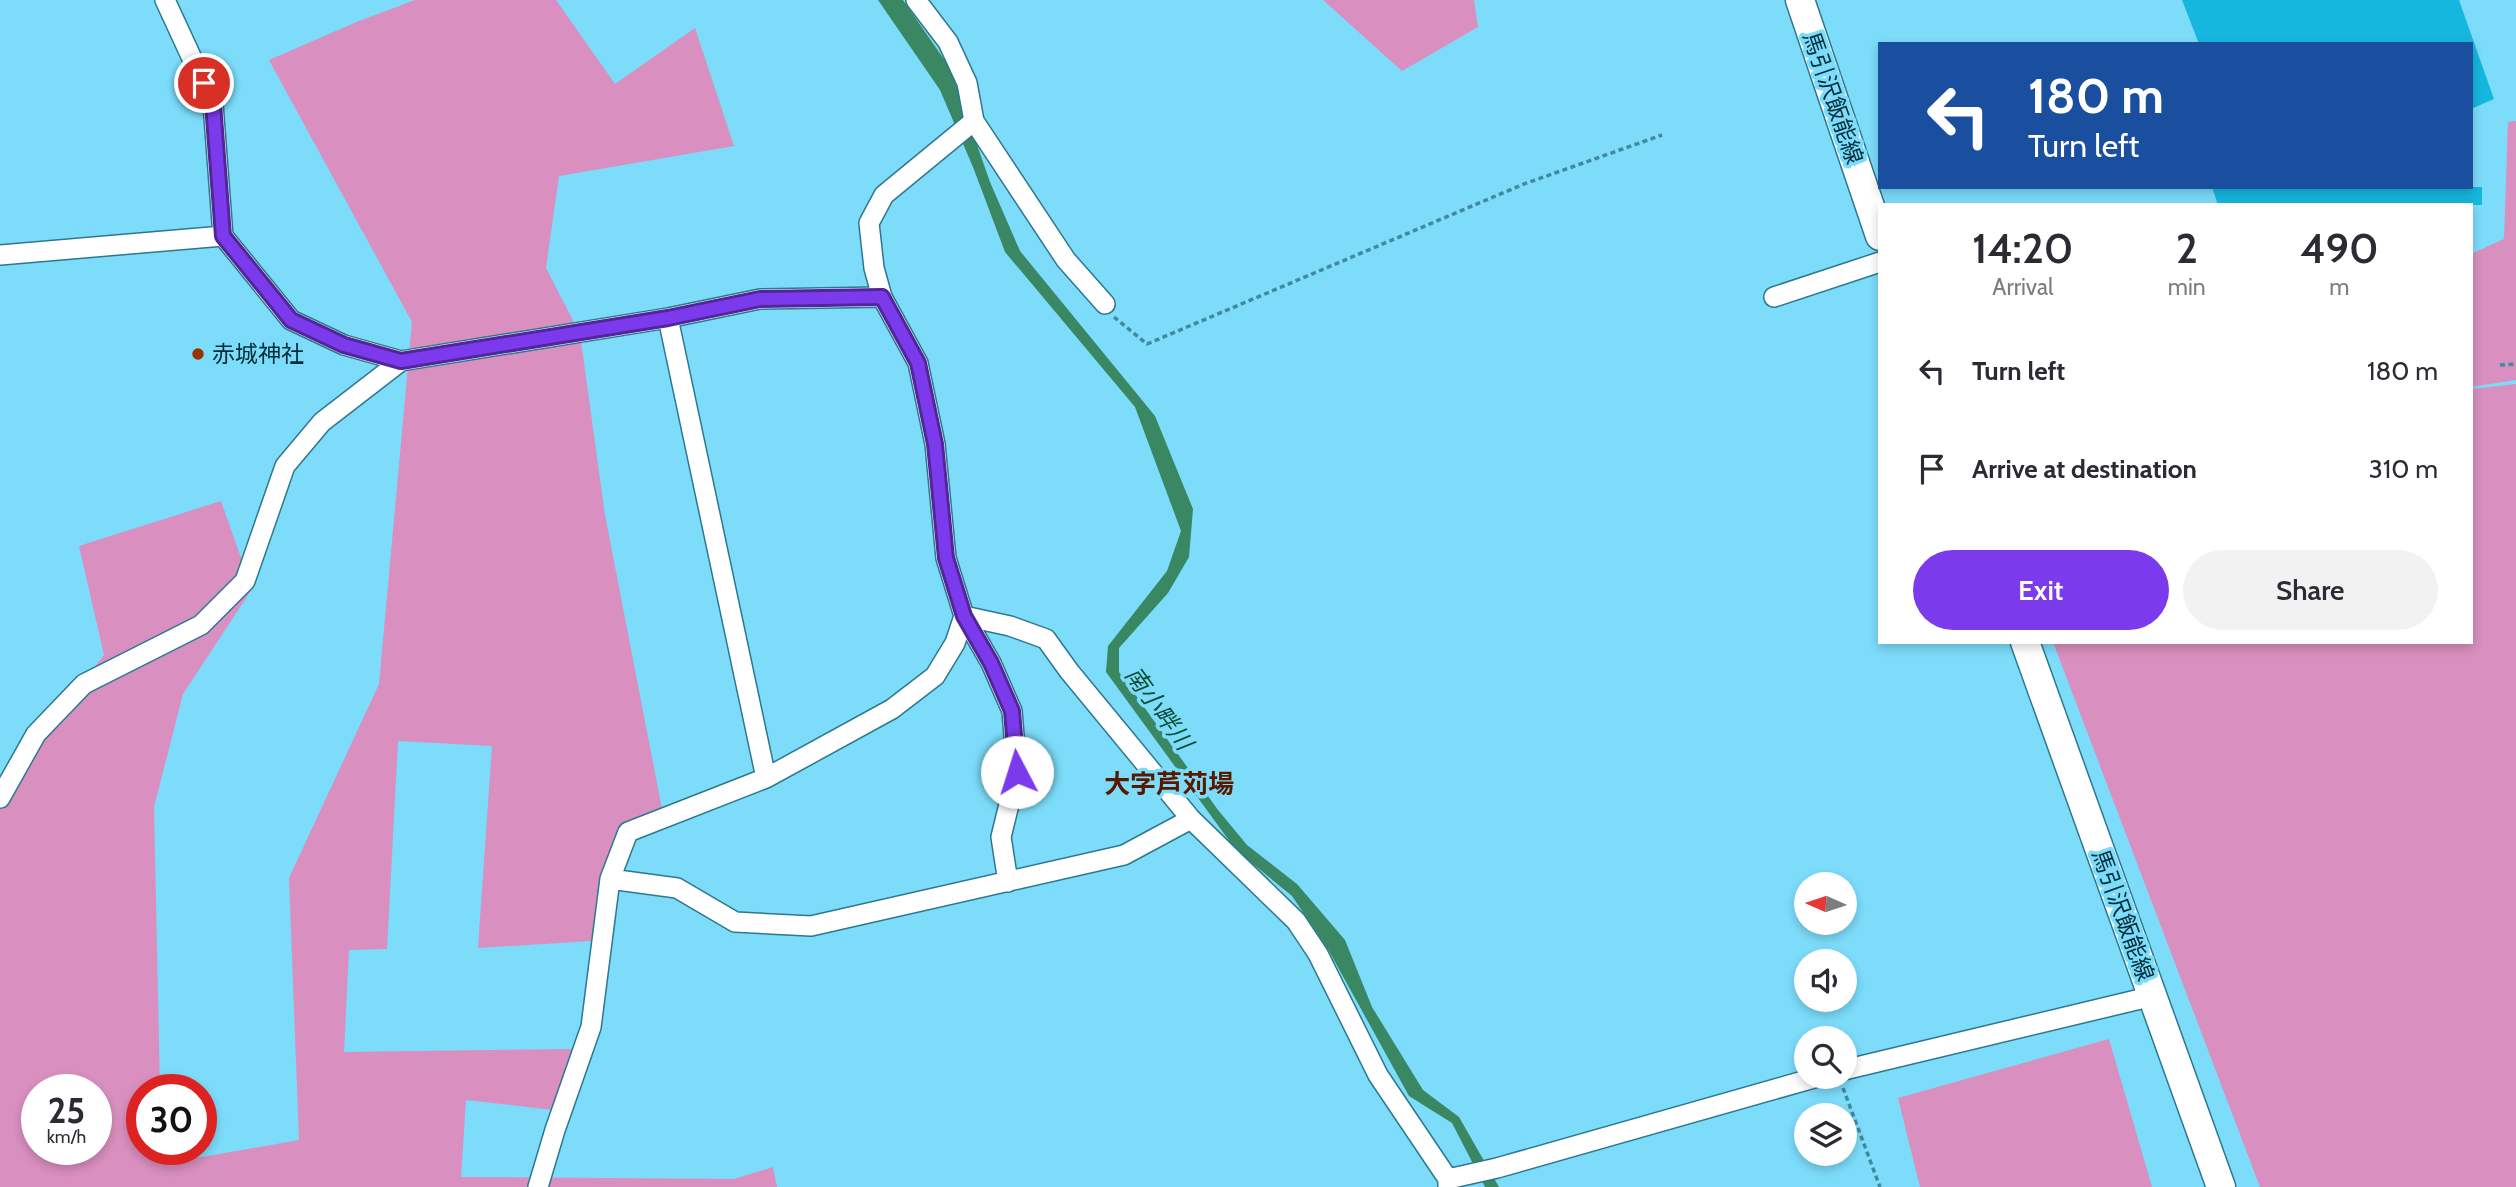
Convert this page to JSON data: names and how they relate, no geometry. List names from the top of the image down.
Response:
{
  "streets": {
    "main road": ["馬引沢飯能線"]
  },
  "districts": ["大字芦苅場"],
  "water": ["南小畔川"],
  "places": ["赤城神社"],
  "north": "left",
  "page": {
    "turn": ["180 m", "Turn left"],
    "eta": [
      "14:20",
      "Arrival",
      "2",
      "min",
      "490",
      "m"
    ],
    "list": [
      {
        "name": "Turn left",
        "value": "180 m"
      },
      {
        "name": "Arrive at destination",
        "value": "310 m"
      }
    ],
    "buttons": ["Exit", "Share"],
    "speed": "25 km/h",
    "limit": "30"
  }
}
